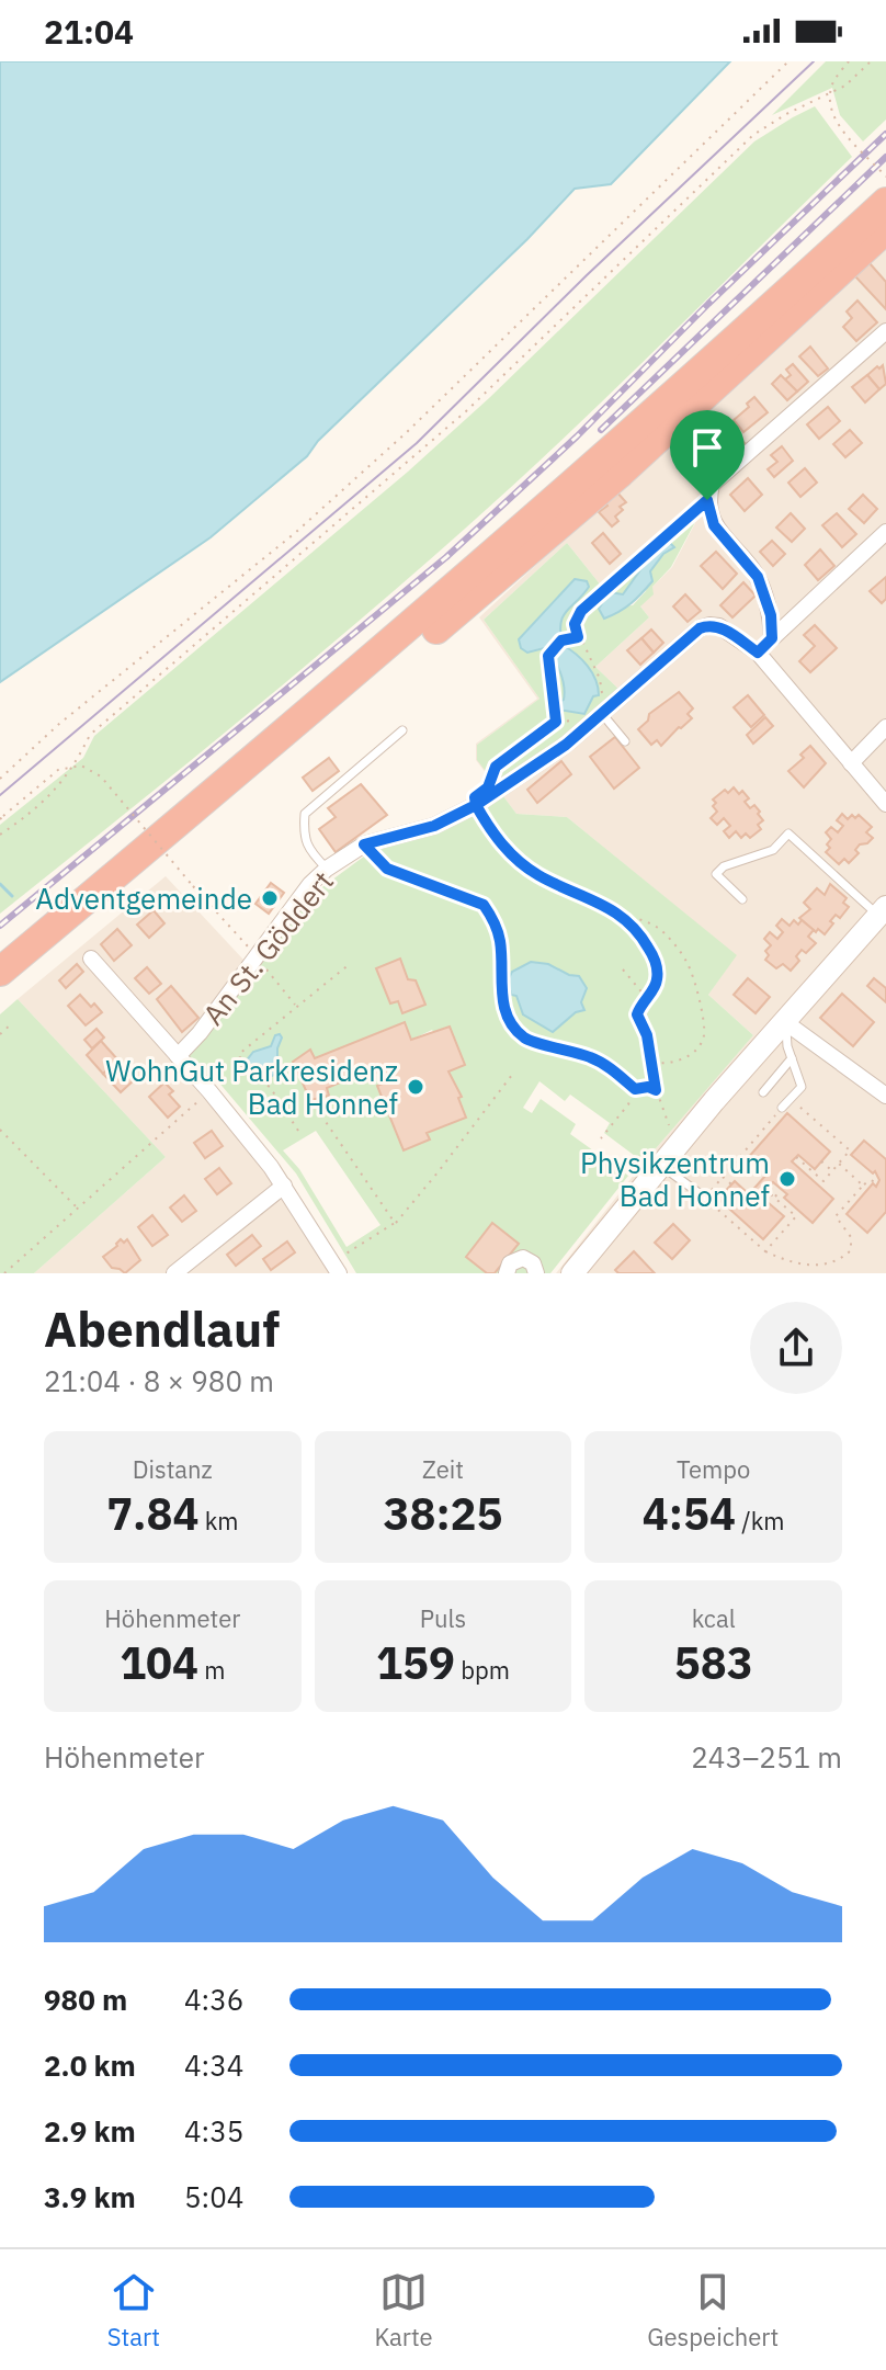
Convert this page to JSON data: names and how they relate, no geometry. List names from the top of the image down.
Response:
{
  "streets": {
    "street": ["An St. Göddert"]
  },
  "places": ["Adventgemeinde", "WohnGut Parkresidenz Bad Honnef", "Physikzentrum Bad Honnef"],
  "page": {
    "status": "21:04",
    "heading": ["Abendlauf", "21:04 · 8 × 980 m"],
    "stats": [
      ["Distanz", "7.84 km"],
      ["Zeit", "38:25"],
      ["Tempo", "4:54 /km"],
      ["Höhenmeter", "104 m"],
      ["Puls", "159 bpm"],
      ["kcal", "583"]
    ],
    "chart": ["Höhenmeter", "243–251 m"],
    "list": [
      {
        "name": "980 m",
        "note": "4:36"
      },
      {
        "name": "2.0 km",
        "note": "4:34"
      },
      {
        "name": "2.9 km",
        "note": "4:35"
      },
      {
        "name": "3.9 km",
        "note": "5:04"
      }
    ],
    "tabs": ["Start", "Karte", "Gespeichert"]
  }
}
